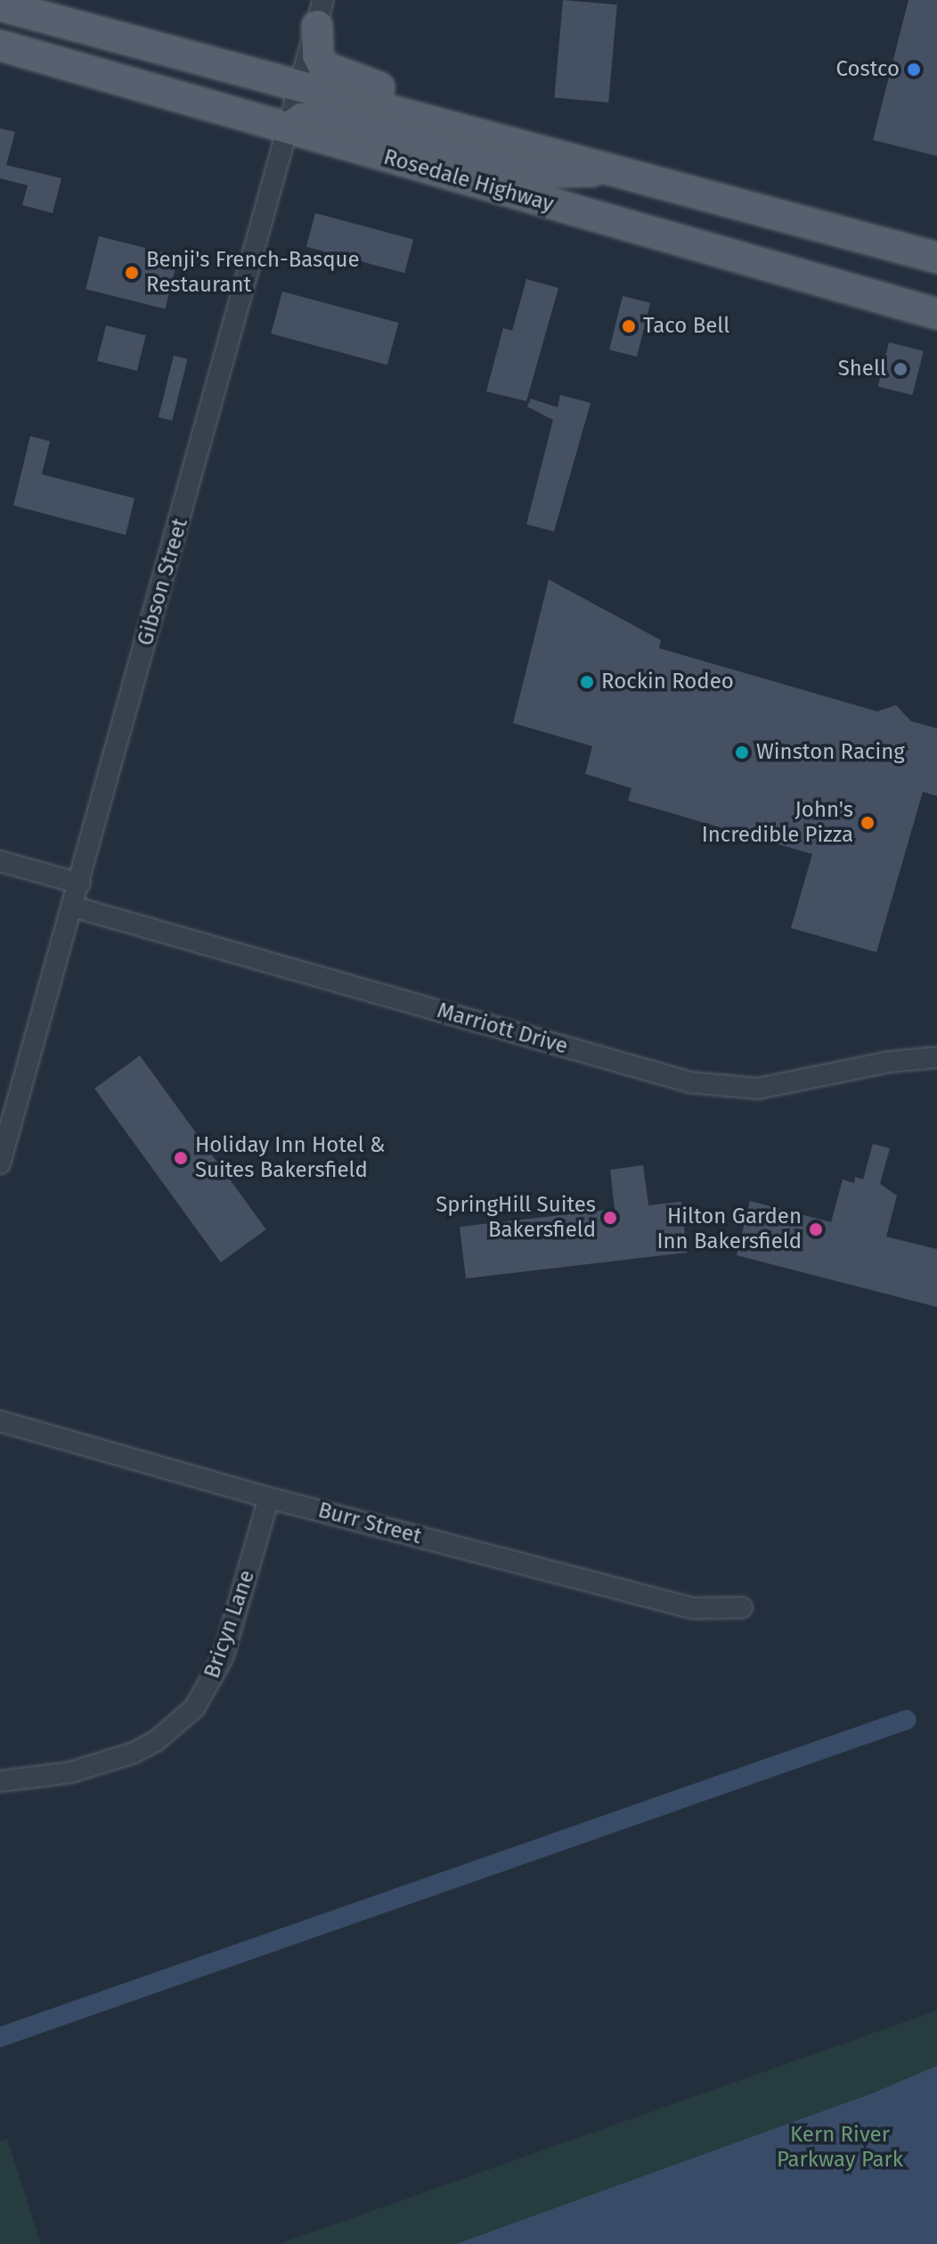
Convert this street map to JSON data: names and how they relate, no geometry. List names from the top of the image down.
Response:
{
  "streets": {
    "main road": ["Rosedale Highway"],
    "street": [
      "Gibson Street",
      "Marriott Drive",
      "Burr Street",
      "Bricyn Lane"
    ]
  },
  "crossings": [
    ["Rosedale Highway", "Gibson Street"],
    ["Gibson Street", "Marriott Drive"],
    ["Burr Street", "Bricyn Lane"]
  ],
  "parks": ["Kern River Parkway Park"],
  "places": [
    "Costco",
    "Benji's French-Basque Restaurant",
    "Taco Bell",
    "Shell",
    "Rockin Rodeo",
    "Winston Racing",
    "John's Incredible Pizza",
    "Holiday Inn Hotel & Suites Bakersfield",
    "SpringHill Suites Bakersfield",
    "Hilton Garden Inn Bakersfield"
  ]
}
